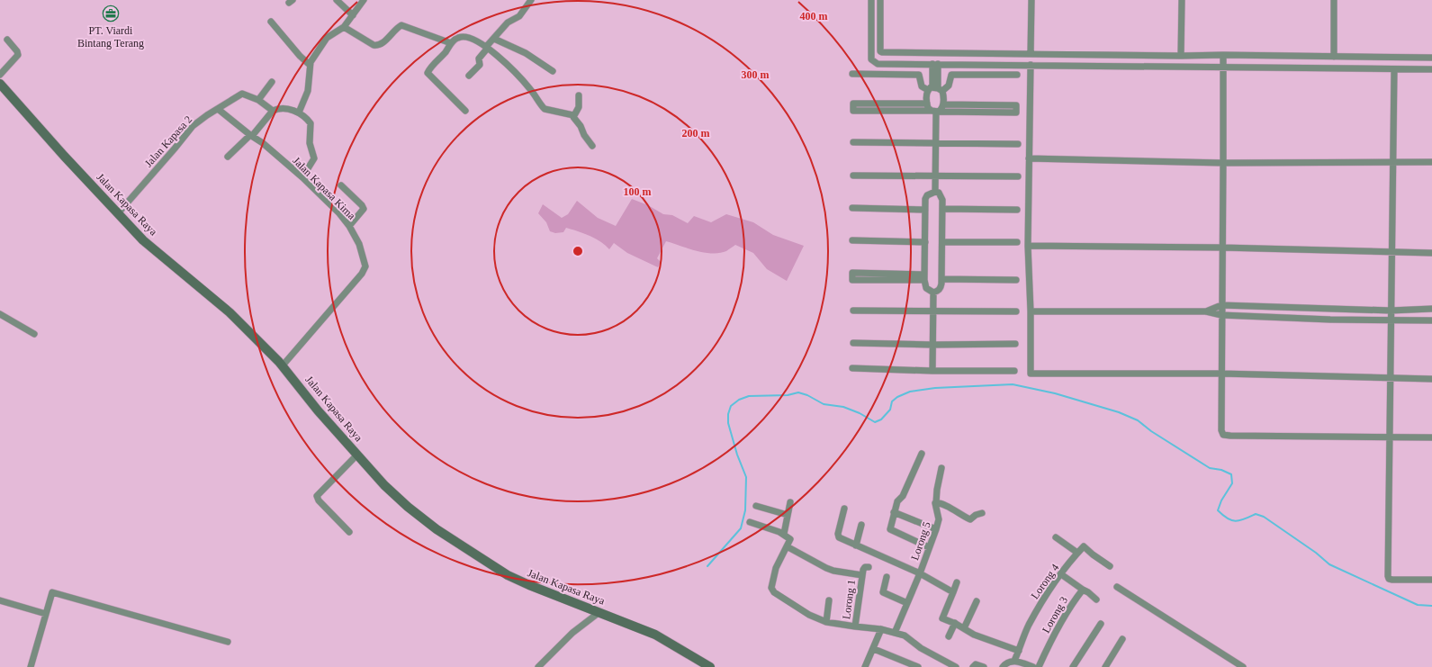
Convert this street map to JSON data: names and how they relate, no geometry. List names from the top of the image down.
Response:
{
  "streets": {
    "main road": ["Jalan Kapasa Raya"],
    "street": [
      "Jalan Kapasa 2",
      "Jalan Kapasa Kima",
      "Lorong 5",
      "Lorong 4",
      "Lorong 1",
      "Lorong 3"
    ]
  },
  "crossings": [
    ["Jalan Kapasa 2", "Jalan Kapasa Kima"],
    ["Jalan Kapasa 2", "Jalan Kapasa Raya"],
    ["Jalan Kapasa Kima", "Jalan Kapasa Raya"]
  ],
  "places": {
    "office": ["PT. Viardi Bintang Terang"]
  },
  "rings": [
    "400 m",
    "300 m",
    "200 m",
    "100 m"
  ]
}
